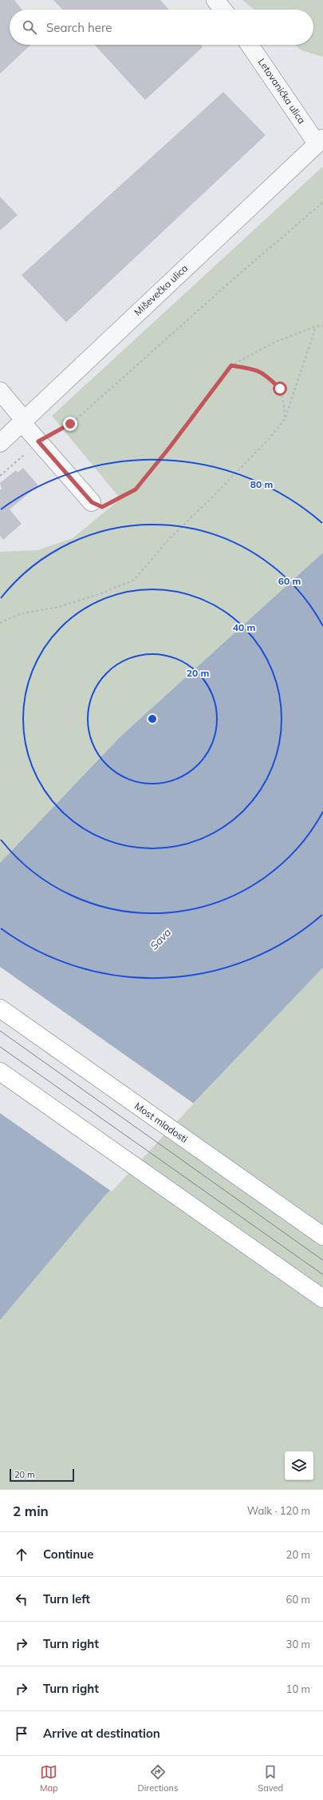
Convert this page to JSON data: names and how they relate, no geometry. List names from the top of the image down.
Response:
{
  "streets": {
    "main road": ["Most mladosti"],
    "street": ["Letovanićka ulica", "Miševečka ulica"]
  },
  "crossings": [
    ["Letovanićka ulica", "Miševečka ulica"]
  ],
  "water": ["Sava"],
  "scale_bar": "20 m",
  "page": {
    "search": "Search here",
    "scale": "20 m",
    "heading": ["2 min", "Walk · 120 m"],
    "list": [
      ["Continue", "20 m"],
      ["Turn left", "60 m"],
      ["Turn right", "30 m"],
      ["Turn right", "10 m"],
      "Arrive at destination"
    ],
    "nav": ["Map", "Directions", "Saved"]
  },
  "rings": [
    "80 m",
    "60 m",
    "40 m",
    "20 m"
  ]
}
